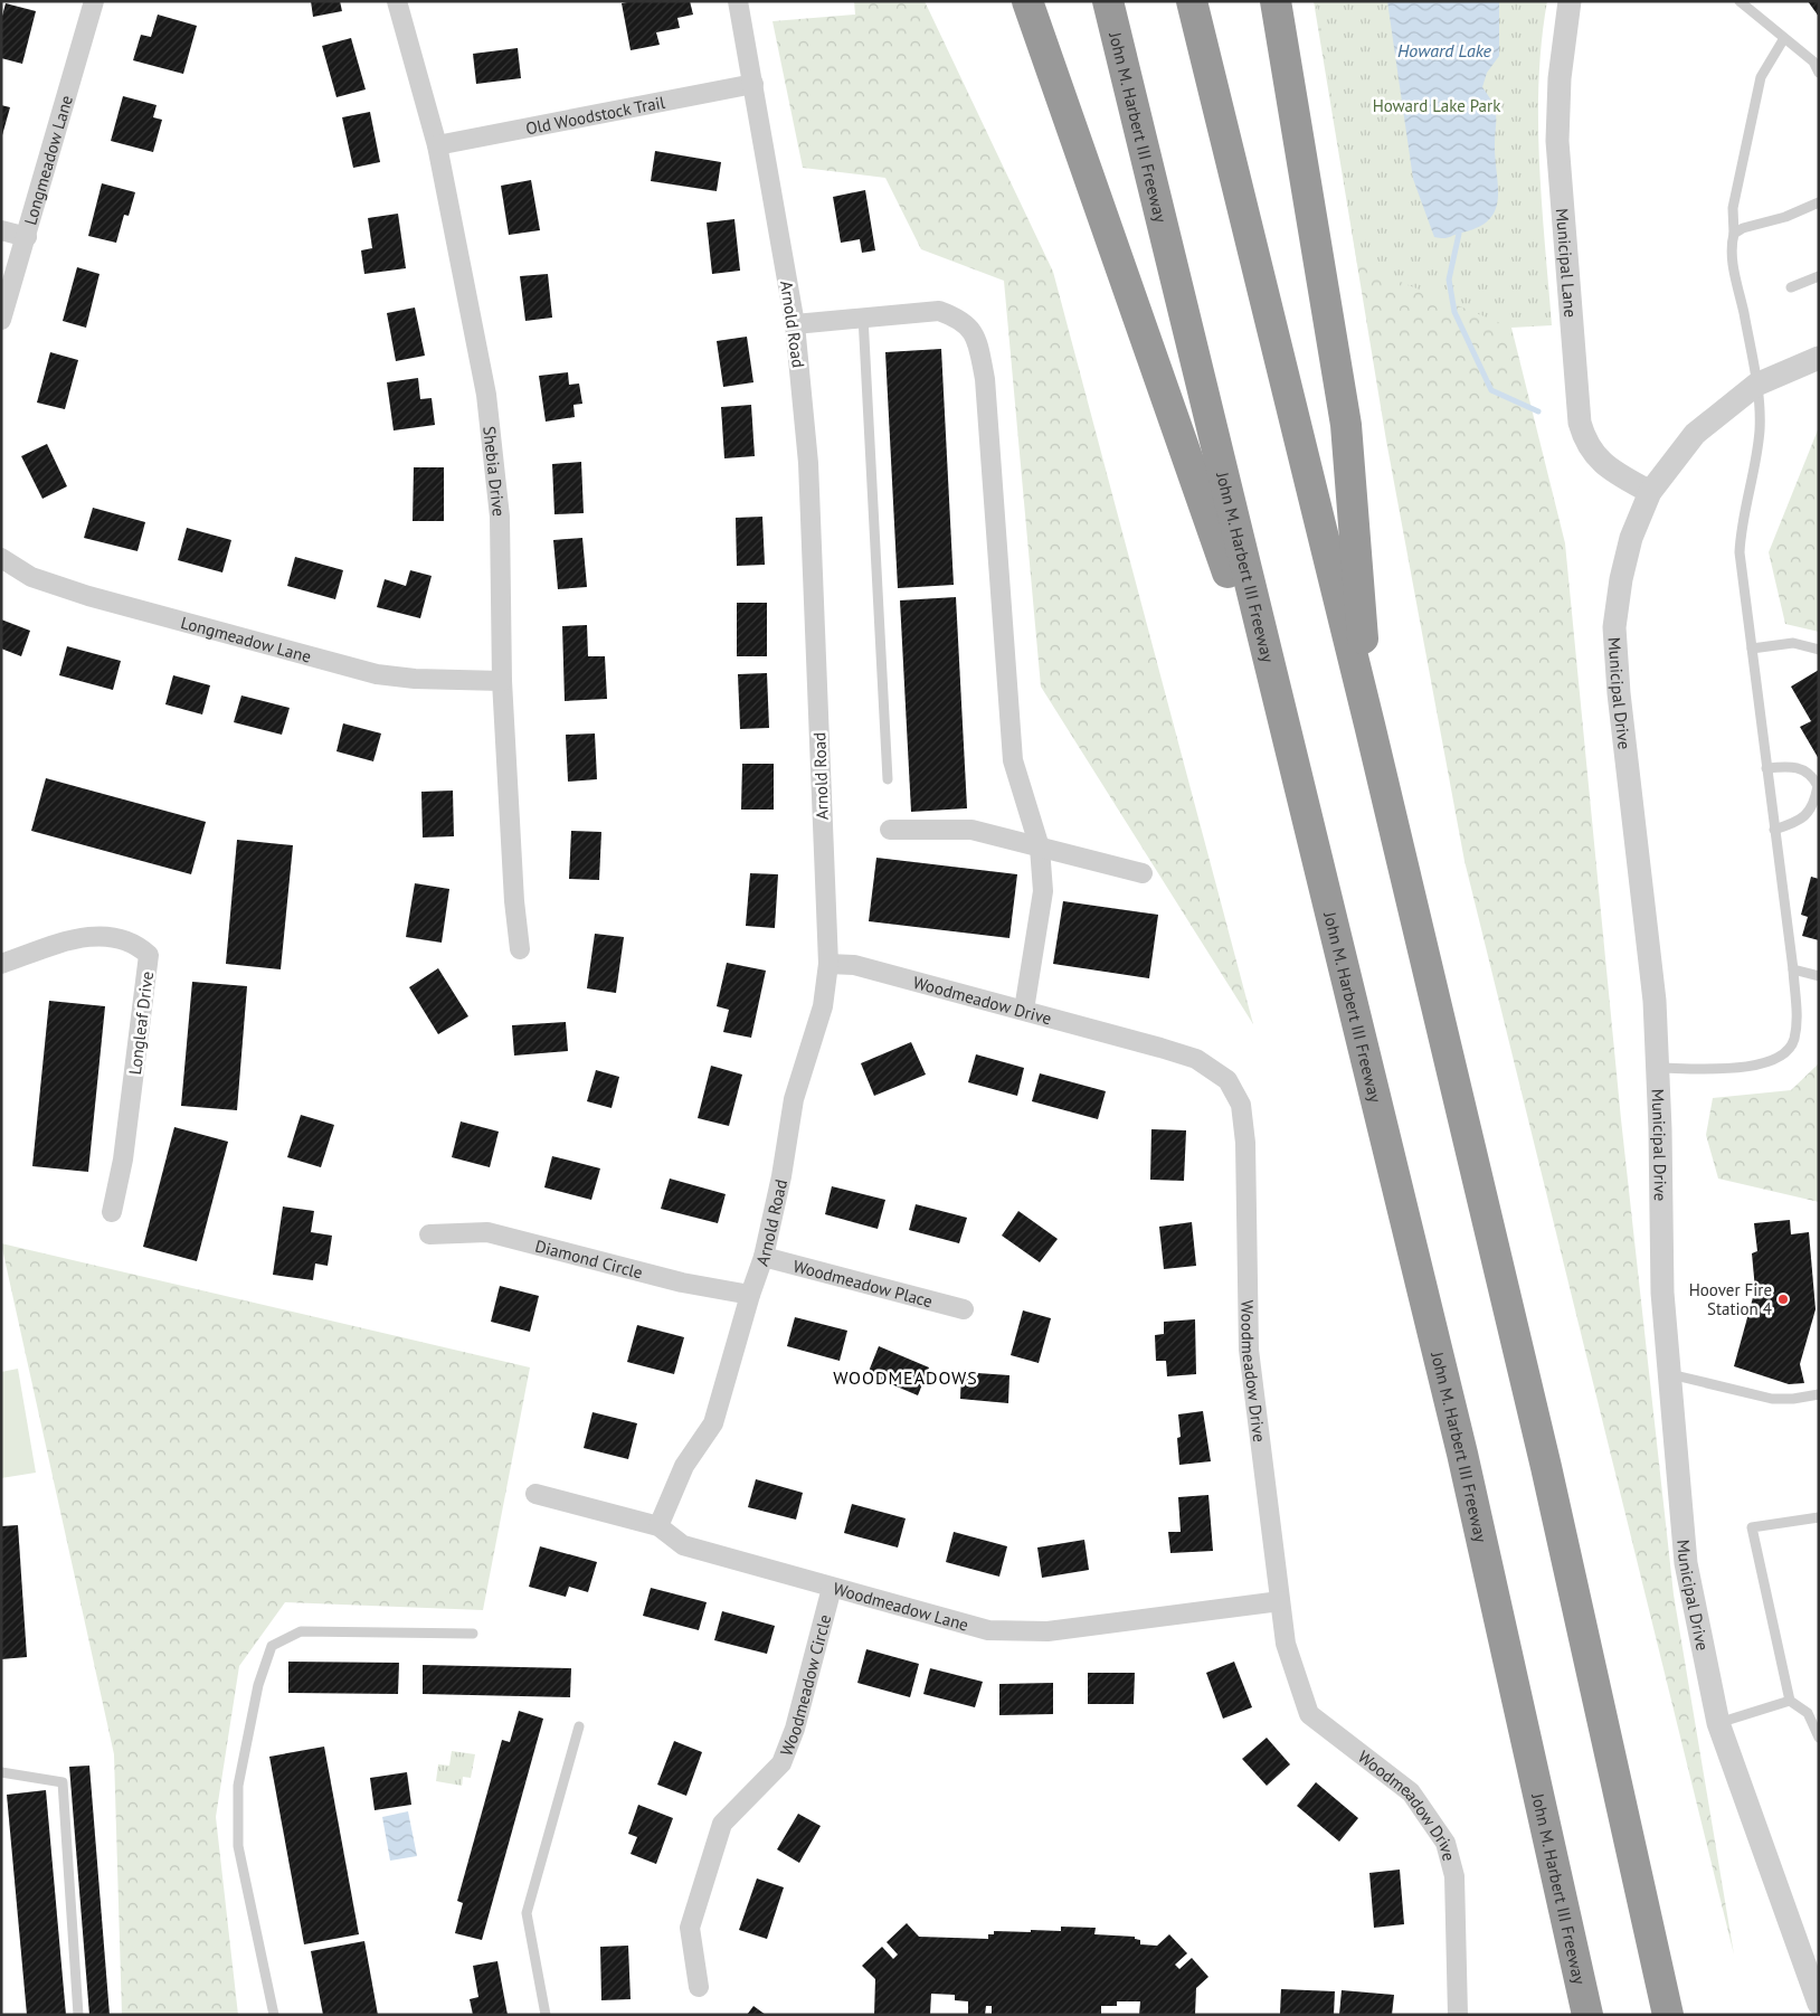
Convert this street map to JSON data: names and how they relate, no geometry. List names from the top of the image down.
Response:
{
  "streets": {
    "highway": ["John M. Harbert III Freeway"],
    "street": [
      "Old Woodstock Trail",
      "Longmeadow Lane",
      "Municipal Lane",
      "Arnold Road",
      "Shebia Drive",
      "Municipal Drive",
      "Woodmeadow Drive",
      "Longleaf Drive",
      "Diamond Circle",
      "Woodmeadow Place",
      "Woodmeadow Lane",
      "Woodmeadow Circle"
    ]
  },
  "crossings": [
    ["Old Woodstock Trail", "Arnold Road"],
    ["Old Woodstock Trail", "Shebia Drive"],
    ["Longmeadow Lane", "Shebia Drive"],
    ["Municipal Lane", "Municipal Drive"],
    ["Arnold Road", "Woodmeadow Drive"],
    ["Arnold Road", "Diamond Circle"],
    ["Arnold Road", "Woodmeadow Place"],
    ["Arnold Road", "Woodmeadow Lane"],
    ["Woodmeadow Drive", "Woodmeadow Lane"],
    ["Woodmeadow Lane", "Woodmeadow Circle"]
  ],
  "districts": ["WOODMEADOWS"],
  "water": ["Howard Lake"],
  "parks": ["Howard Lake Park"],
  "places": ["Hoover Fire Station 4"]
}
